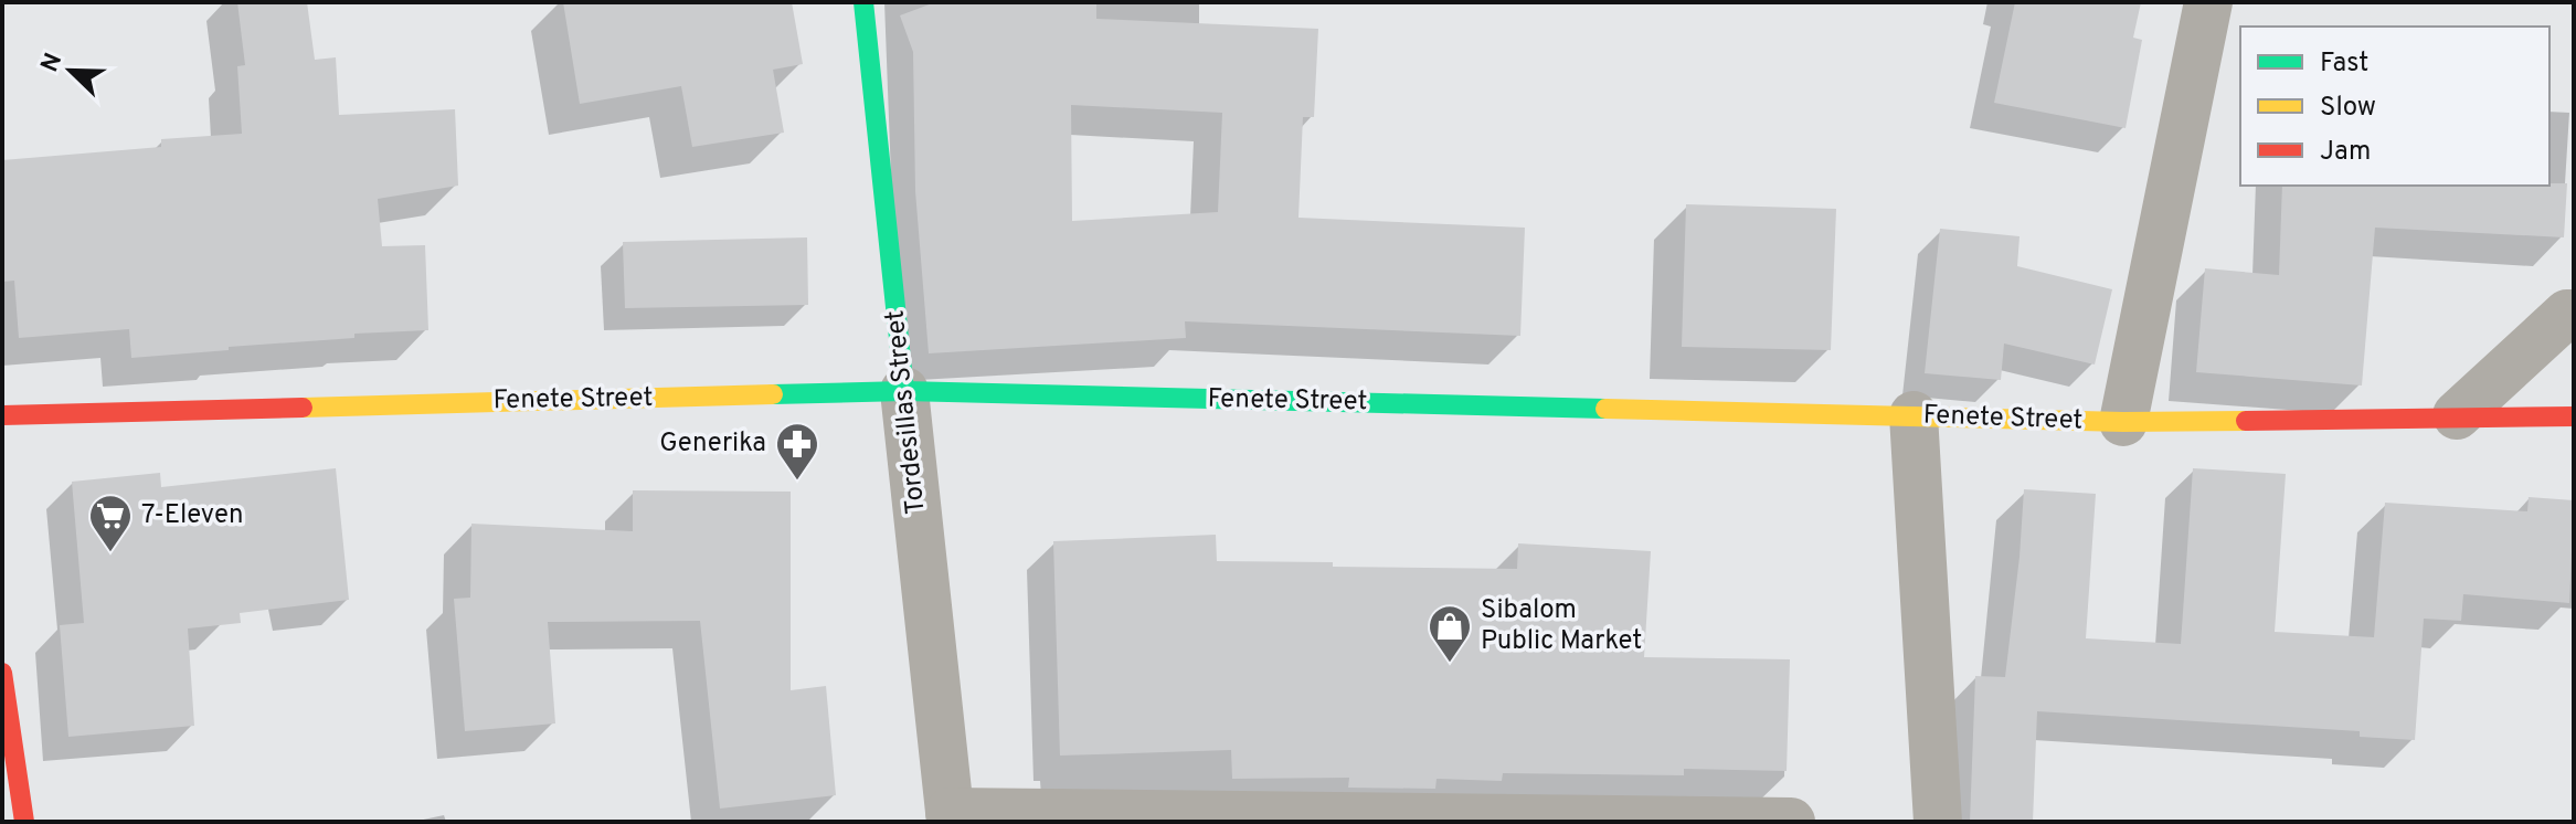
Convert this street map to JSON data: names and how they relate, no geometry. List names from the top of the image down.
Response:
{
  "streets": {
    "main road": ["Fenete Street", "Tordesillas Street"]
  },
  "crossings": [
    ["Fenete Street", "Tordesillas Street"]
  ],
  "places": {
    "pharmacy": ["Generika"],
    "supermarket": ["7-Eleven"],
    "shop": ["Sibalom Public Market"]
  },
  "legend": ["Fast", "Slow", "Jam"],
  "north": "top left"
}
